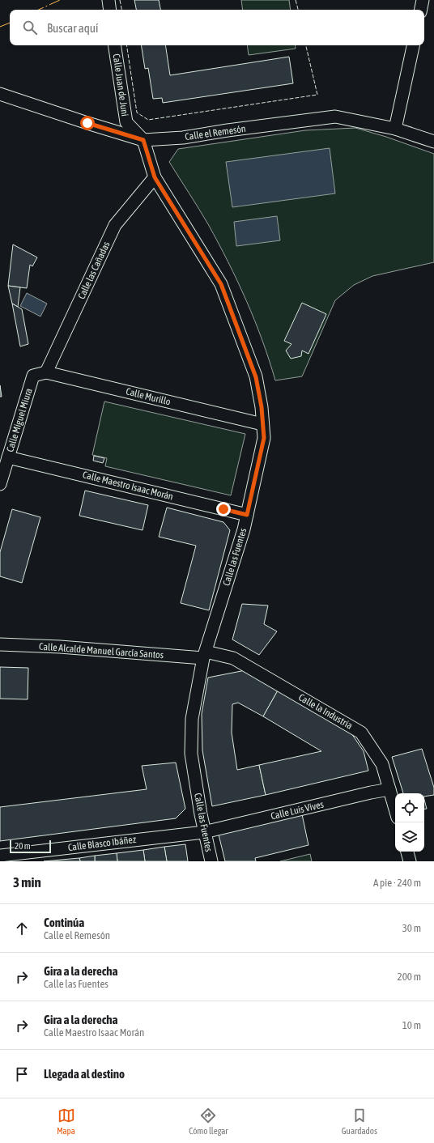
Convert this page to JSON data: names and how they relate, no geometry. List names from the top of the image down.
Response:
{
  "streets": {
    "street": [
      "Calle Juan de Juni",
      "Calle el Remesón",
      "Calle las Cañadas",
      "Calle Murillo",
      "Calle Miguel Miura",
      "Calle Maestro Isaac Morán",
      "Calle las Fuentes",
      "Calle Alcalde Manuel García Santos",
      "Calle la Industria",
      "Calle Luis Vives",
      "Calle Blasco Ibáñez"
    ]
  },
  "crossings": [
    ["Calle Juan de Juni", "Calle el Remesón"],
    ["Calle Juan de Juni", "Calle las Fuentes"],
    ["Calle el Remesón", "Calle las Fuentes"],
    ["Calle las Cañadas", "Calle Murillo"],
    ["Calle las Cañadas", "Calle las Fuentes"],
    ["Calle Murillo", "Calle Miguel Miura"],
    ["Calle Murillo", "Calle las Fuentes"],
    ["Calle Miguel Miura", "Calle Maestro Isaac Morán"],
    ["Calle Maestro Isaac Morán", "Calle las Fuentes"],
    ["Calle las Fuentes", "Calle Alcalde Manuel García Santos"],
    ["Calle las Fuentes", "Calle la Industria"],
    ["Calle las Fuentes", "Calle Luis Vives"],
    ["Calle las Fuentes", "Calle Blasco Ibáñez"],
    ["Calle Alcalde Manuel García Santos", "Calle la Industria"],
    ["Calle la Industria", "Calle Luis Vives"],
    ["Calle Luis Vives", "Calle Blasco Ibáñez"]
  ],
  "scale_bar": "20 m",
  "page": {
    "search": "Buscar aquí",
    "scale": "20 m",
    "heading": ["3 min", "A pie · 240 m"],
    "list": [
      ["Continúa", "Calle el Remesón", "30 m"],
      ["Gira a la derecha", "Calle las Fuentes", "200 m"],
      ["Gira a la derecha", "Calle Maestro Isaac Morán", "10 m"],
      "Llegada al destino"
    ],
    "nav": ["Mapa", "Cómo llegar", "Guardados"]
  }
}
